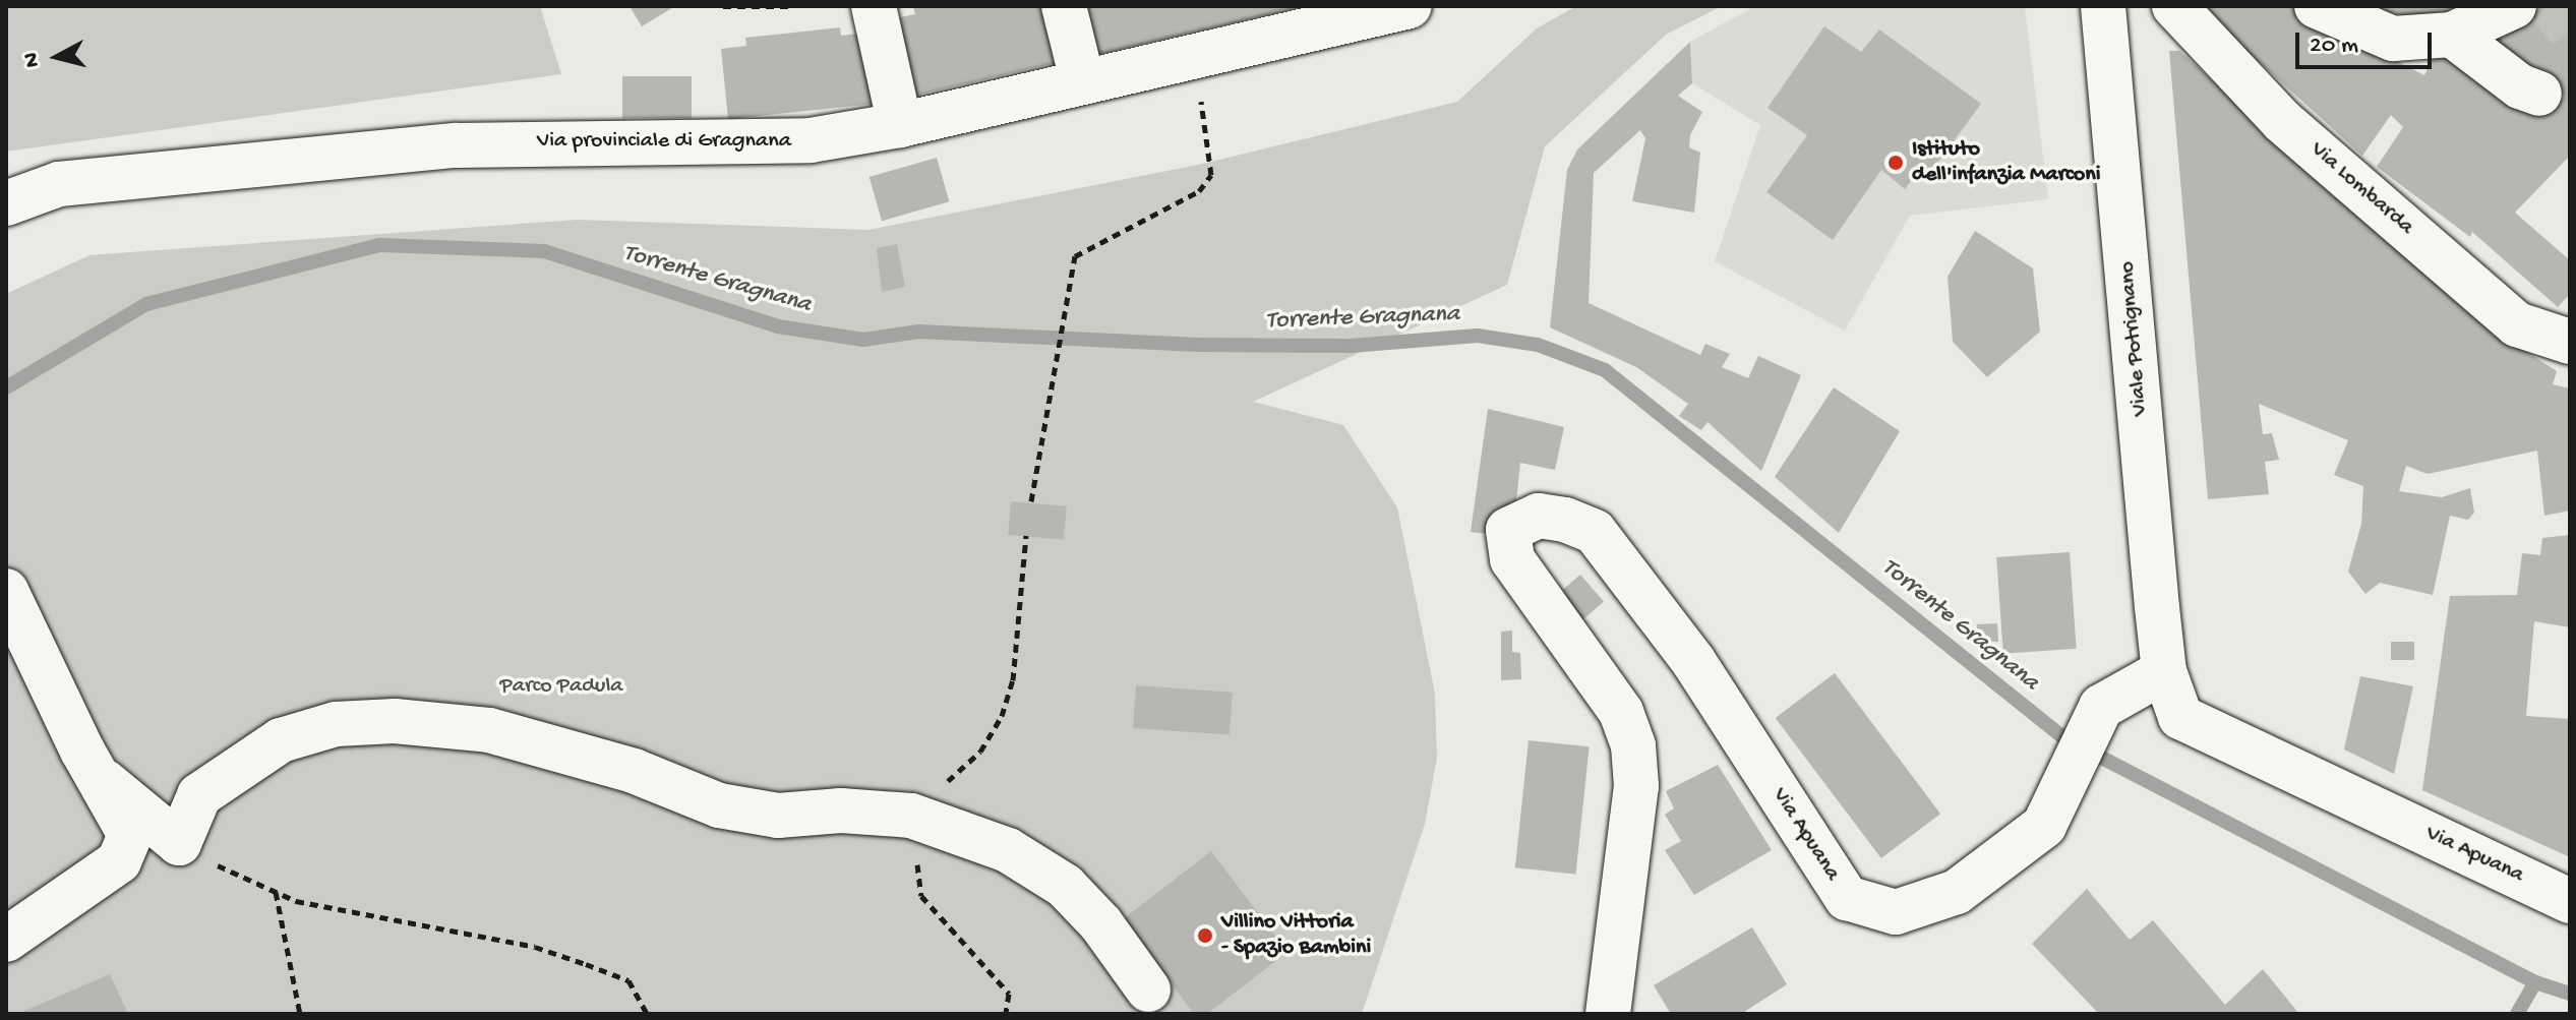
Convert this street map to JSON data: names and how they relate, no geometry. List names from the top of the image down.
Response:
{
  "streets": {
    "street": [
      "Via provinciale di Gragnana",
      "Via Lombarda",
      "Viale Potrignano",
      "Via Apuana"
    ]
  },
  "crossings": [
    ["Viale Potrignano", "Via Apuana"]
  ],
  "water": ["Torrente Gragnana"],
  "parks": ["Parco Padula"],
  "places": ["Istituto dell'infanzia Marconi", "Villino Vittoria - Spazio Bambini"],
  "scale_bar": "20 m",
  "north": "left"
}
